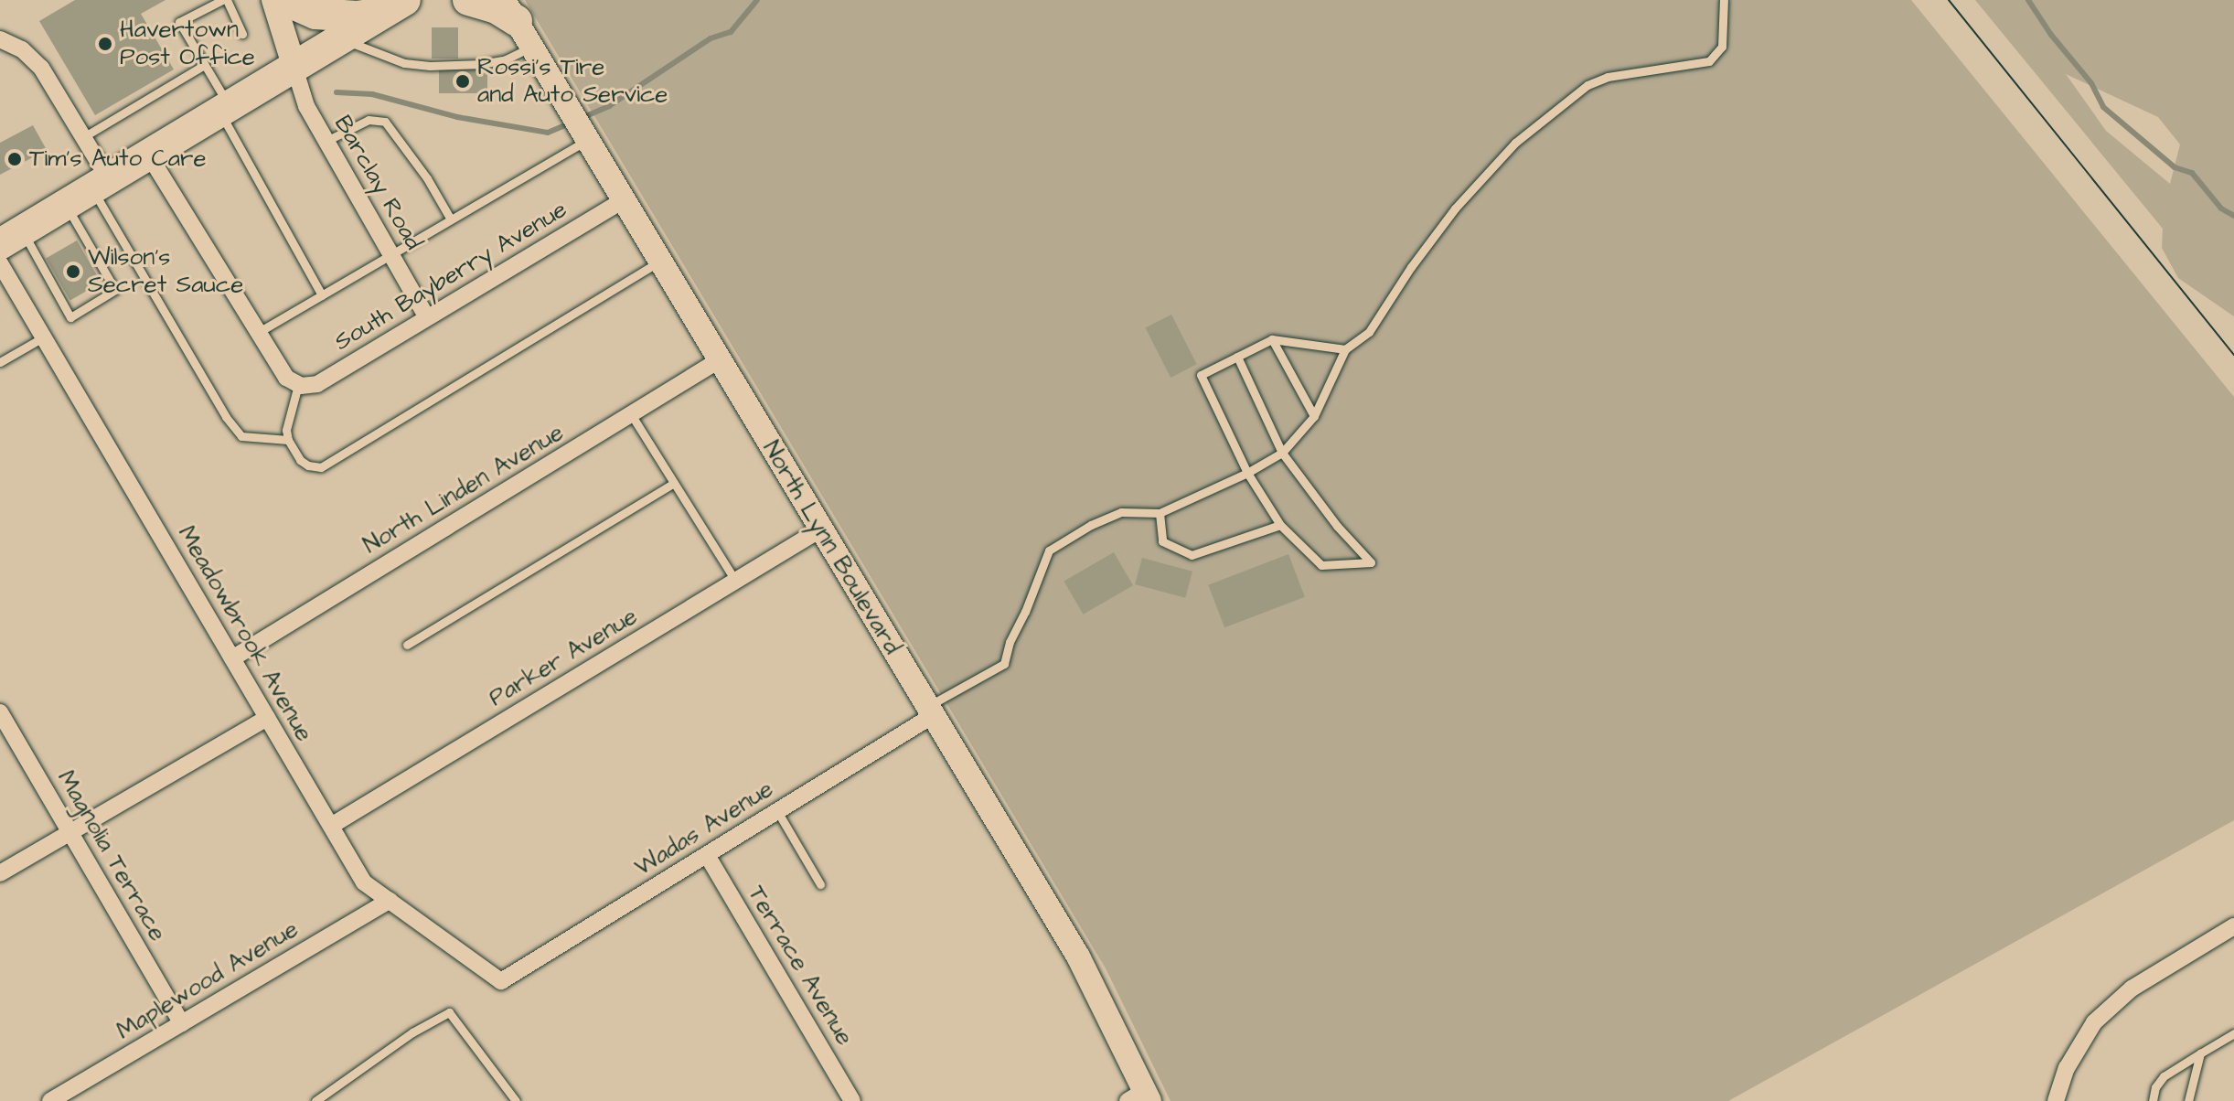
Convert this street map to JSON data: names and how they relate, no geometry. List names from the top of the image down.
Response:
{
  "streets": {
    "street": [
      "Barclay Road",
      "South Bayberry Avenue",
      "North Linden Avenue",
      "North Lynn Boulevard",
      "Meadowbrook Avenue",
      "Parker Avenue",
      "Wadas Avenue",
      "Magnolia Terrace",
      "Terrace Avenue",
      "Maplewood Avenue"
    ]
  },
  "crossings": [
    ["Barclay Road", "South Bayberry Avenue"],
    ["South Bayberry Avenue", "North Lynn Boulevard"],
    ["North Linden Avenue", "North Lynn Boulevard"],
    ["North Linden Avenue", "Meadowbrook Avenue"],
    ["North Lynn Boulevard", "Parker Avenue"],
    ["North Lynn Boulevard", "Wadas Avenue"],
    ["Meadowbrook Avenue", "Parker Avenue"],
    ["Meadowbrook Avenue", "Wadas Avenue"],
    ["Meadowbrook Avenue", "Maplewood Avenue"],
    ["Wadas Avenue", "Terrace Avenue"],
    ["Magnolia Terrace", "Maplewood Avenue"]
  ],
  "places": [
    "Havertown Post Office",
    "Rossi's Tire and Auto Service",
    "Tim's Auto Care",
    "Wilson's Secret Sauce"
  ]
}
